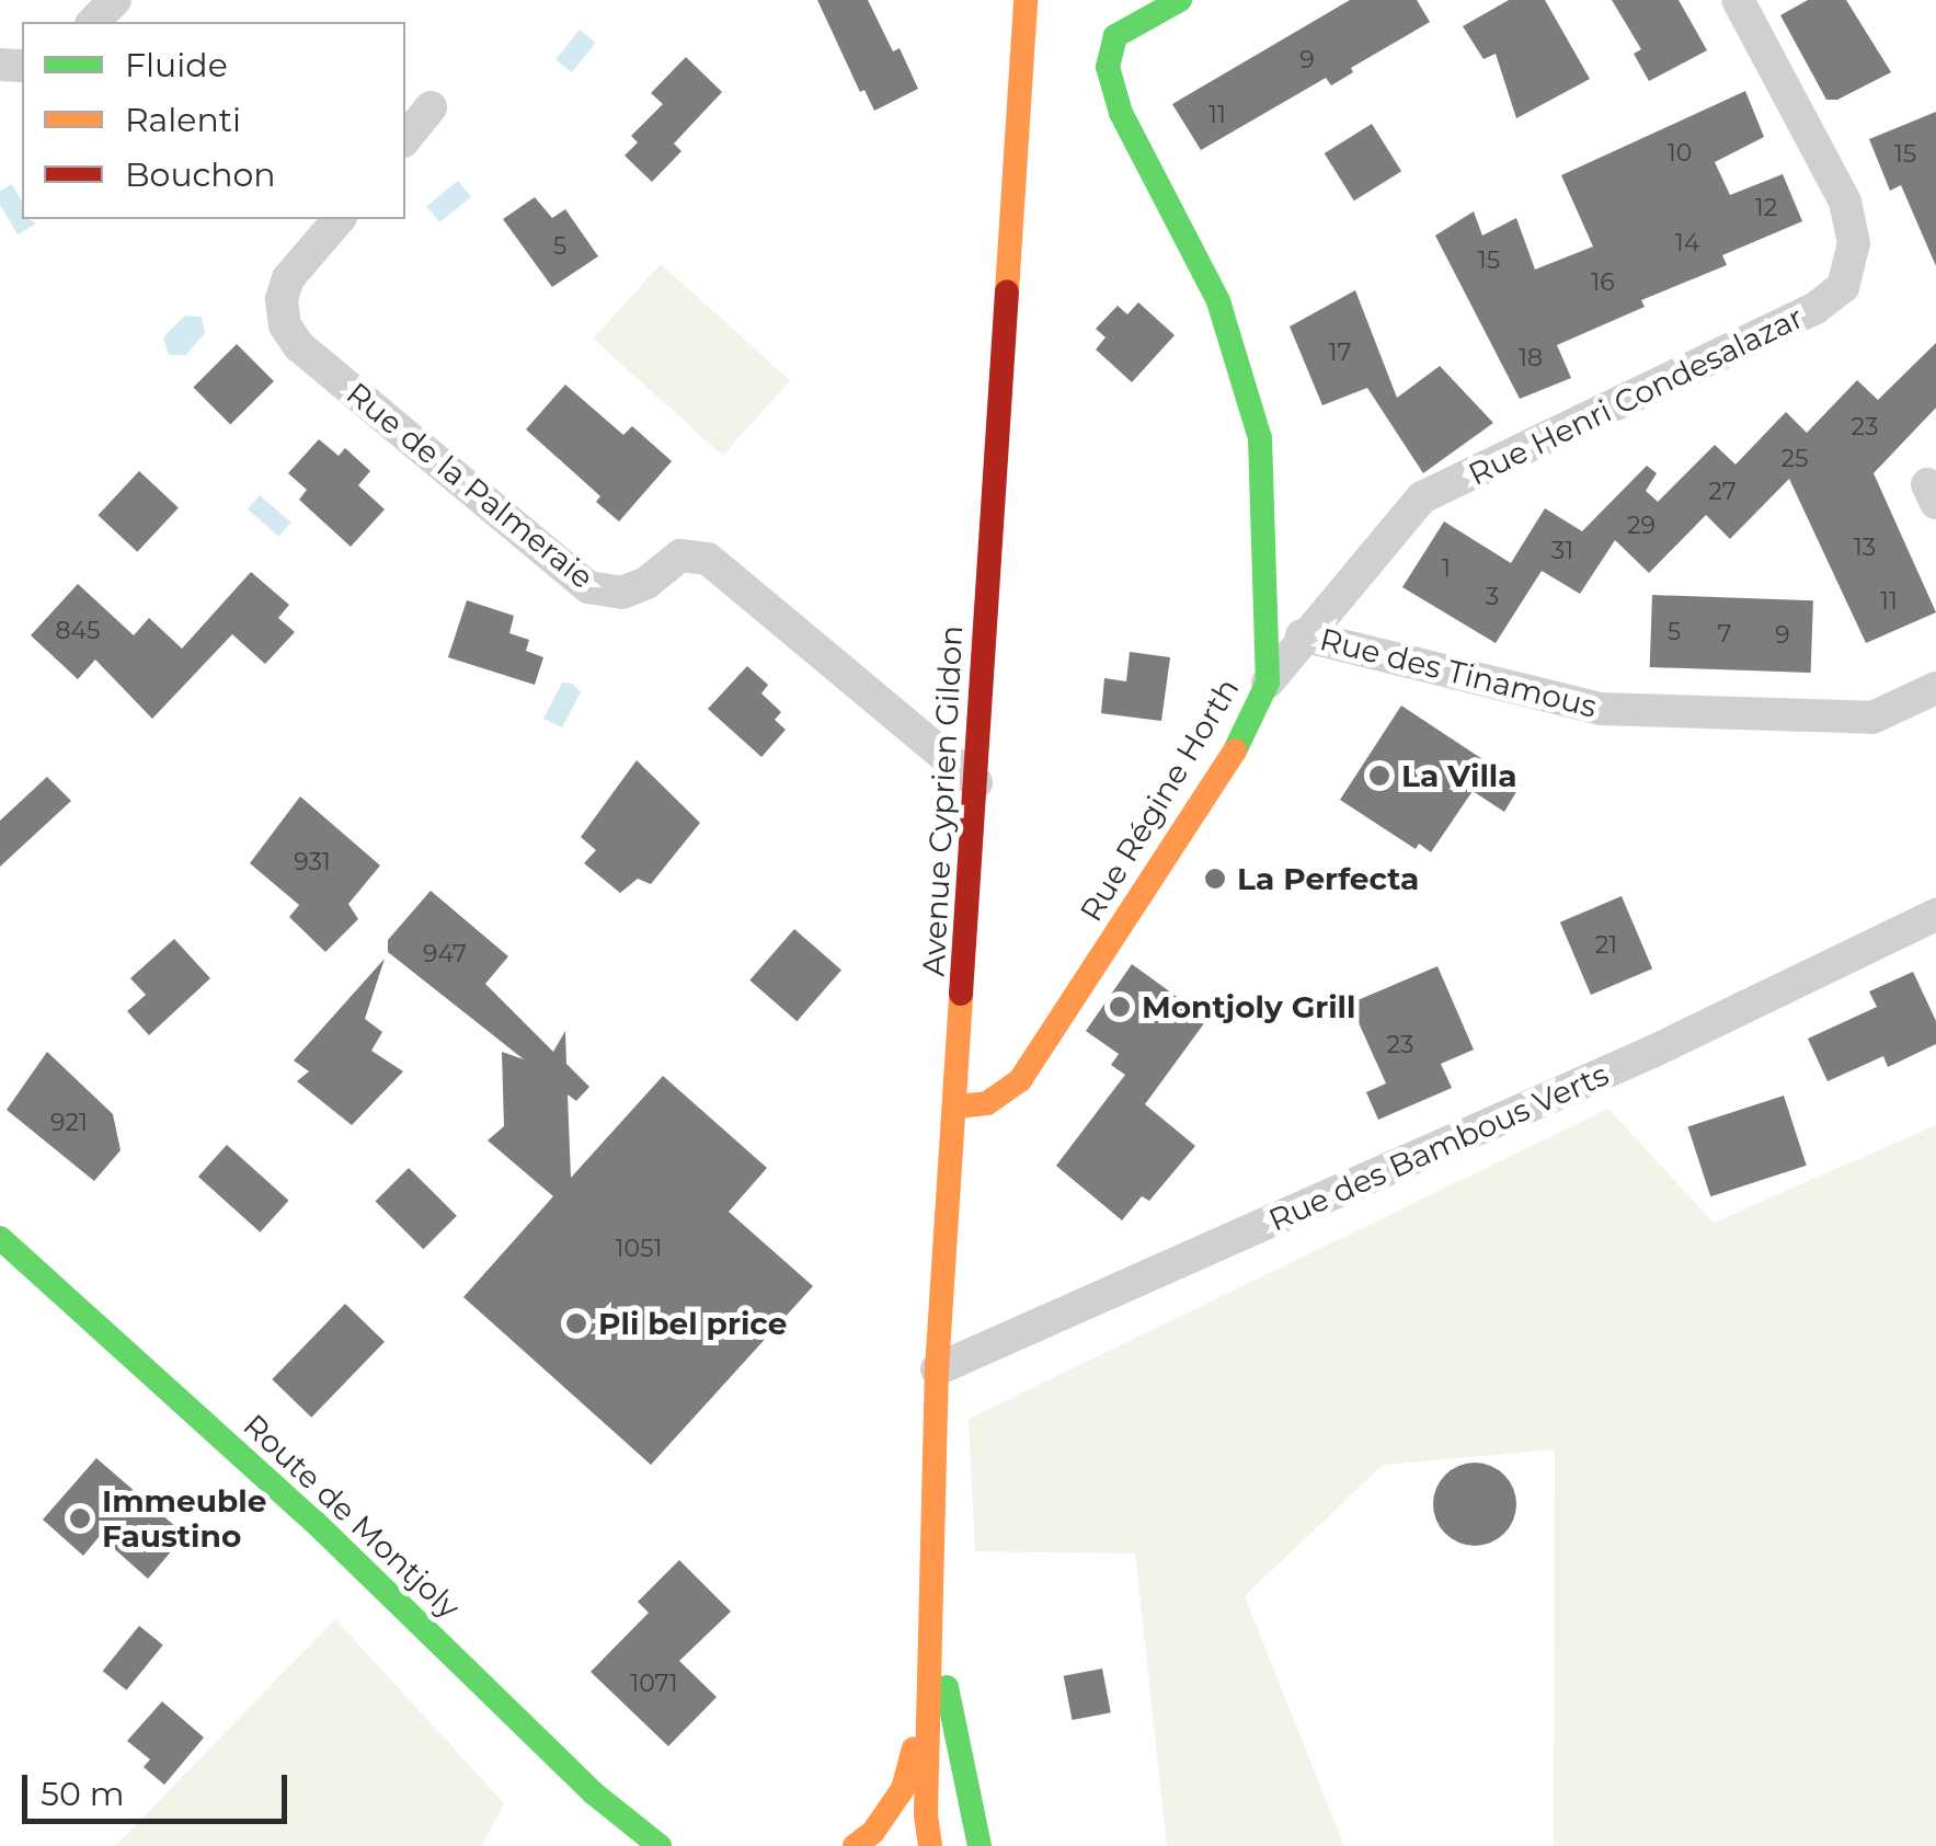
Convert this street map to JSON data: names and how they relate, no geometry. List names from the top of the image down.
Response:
{
  "streets": {
    "street": [
      "Rue Henri Condesalazar",
      "Rue de la Palmeraie",
      "Rue des Tinamous",
      "Rue Régine Horth",
      "Avenue Cyprien Gildon",
      "Rue des Bambous Verts",
      "Route de Montjoly"
    ]
  },
  "crossings": [
    ["Rue Henri Condesalazar", "Rue des Tinamous"],
    ["Rue Henri Condesalazar", "Rue Régine Horth"],
    ["Rue de la Palmeraie", "Avenue Cyprien Gildon"],
    ["Rue Régine Horth", "Avenue Cyprien Gildon"],
    ["Avenue Cyprien Gildon", "Rue des Bambous Verts"]
  ],
  "places": [
    "La Villa",
    "La Perfecta",
    "Montjoly Grill",
    "Pli bel price",
    "Immeuble Faustino"
  ],
  "house_numbers": [
    "9",
    "11",
    "10",
    "15",
    "12",
    "14",
    "5",
    "15",
    "16",
    "17",
    "18",
    "23",
    "25",
    "27",
    "29",
    "13",
    "31",
    "1",
    "3",
    "11",
    "845",
    "5",
    "7",
    "9",
    "931",
    "21",
    "947",
    "23",
    "921",
    "1051",
    "1071"
  ],
  "legend": ["Fluide", "Ralenti", "Bouchon"],
  "scale_bar": "50 m"
}
